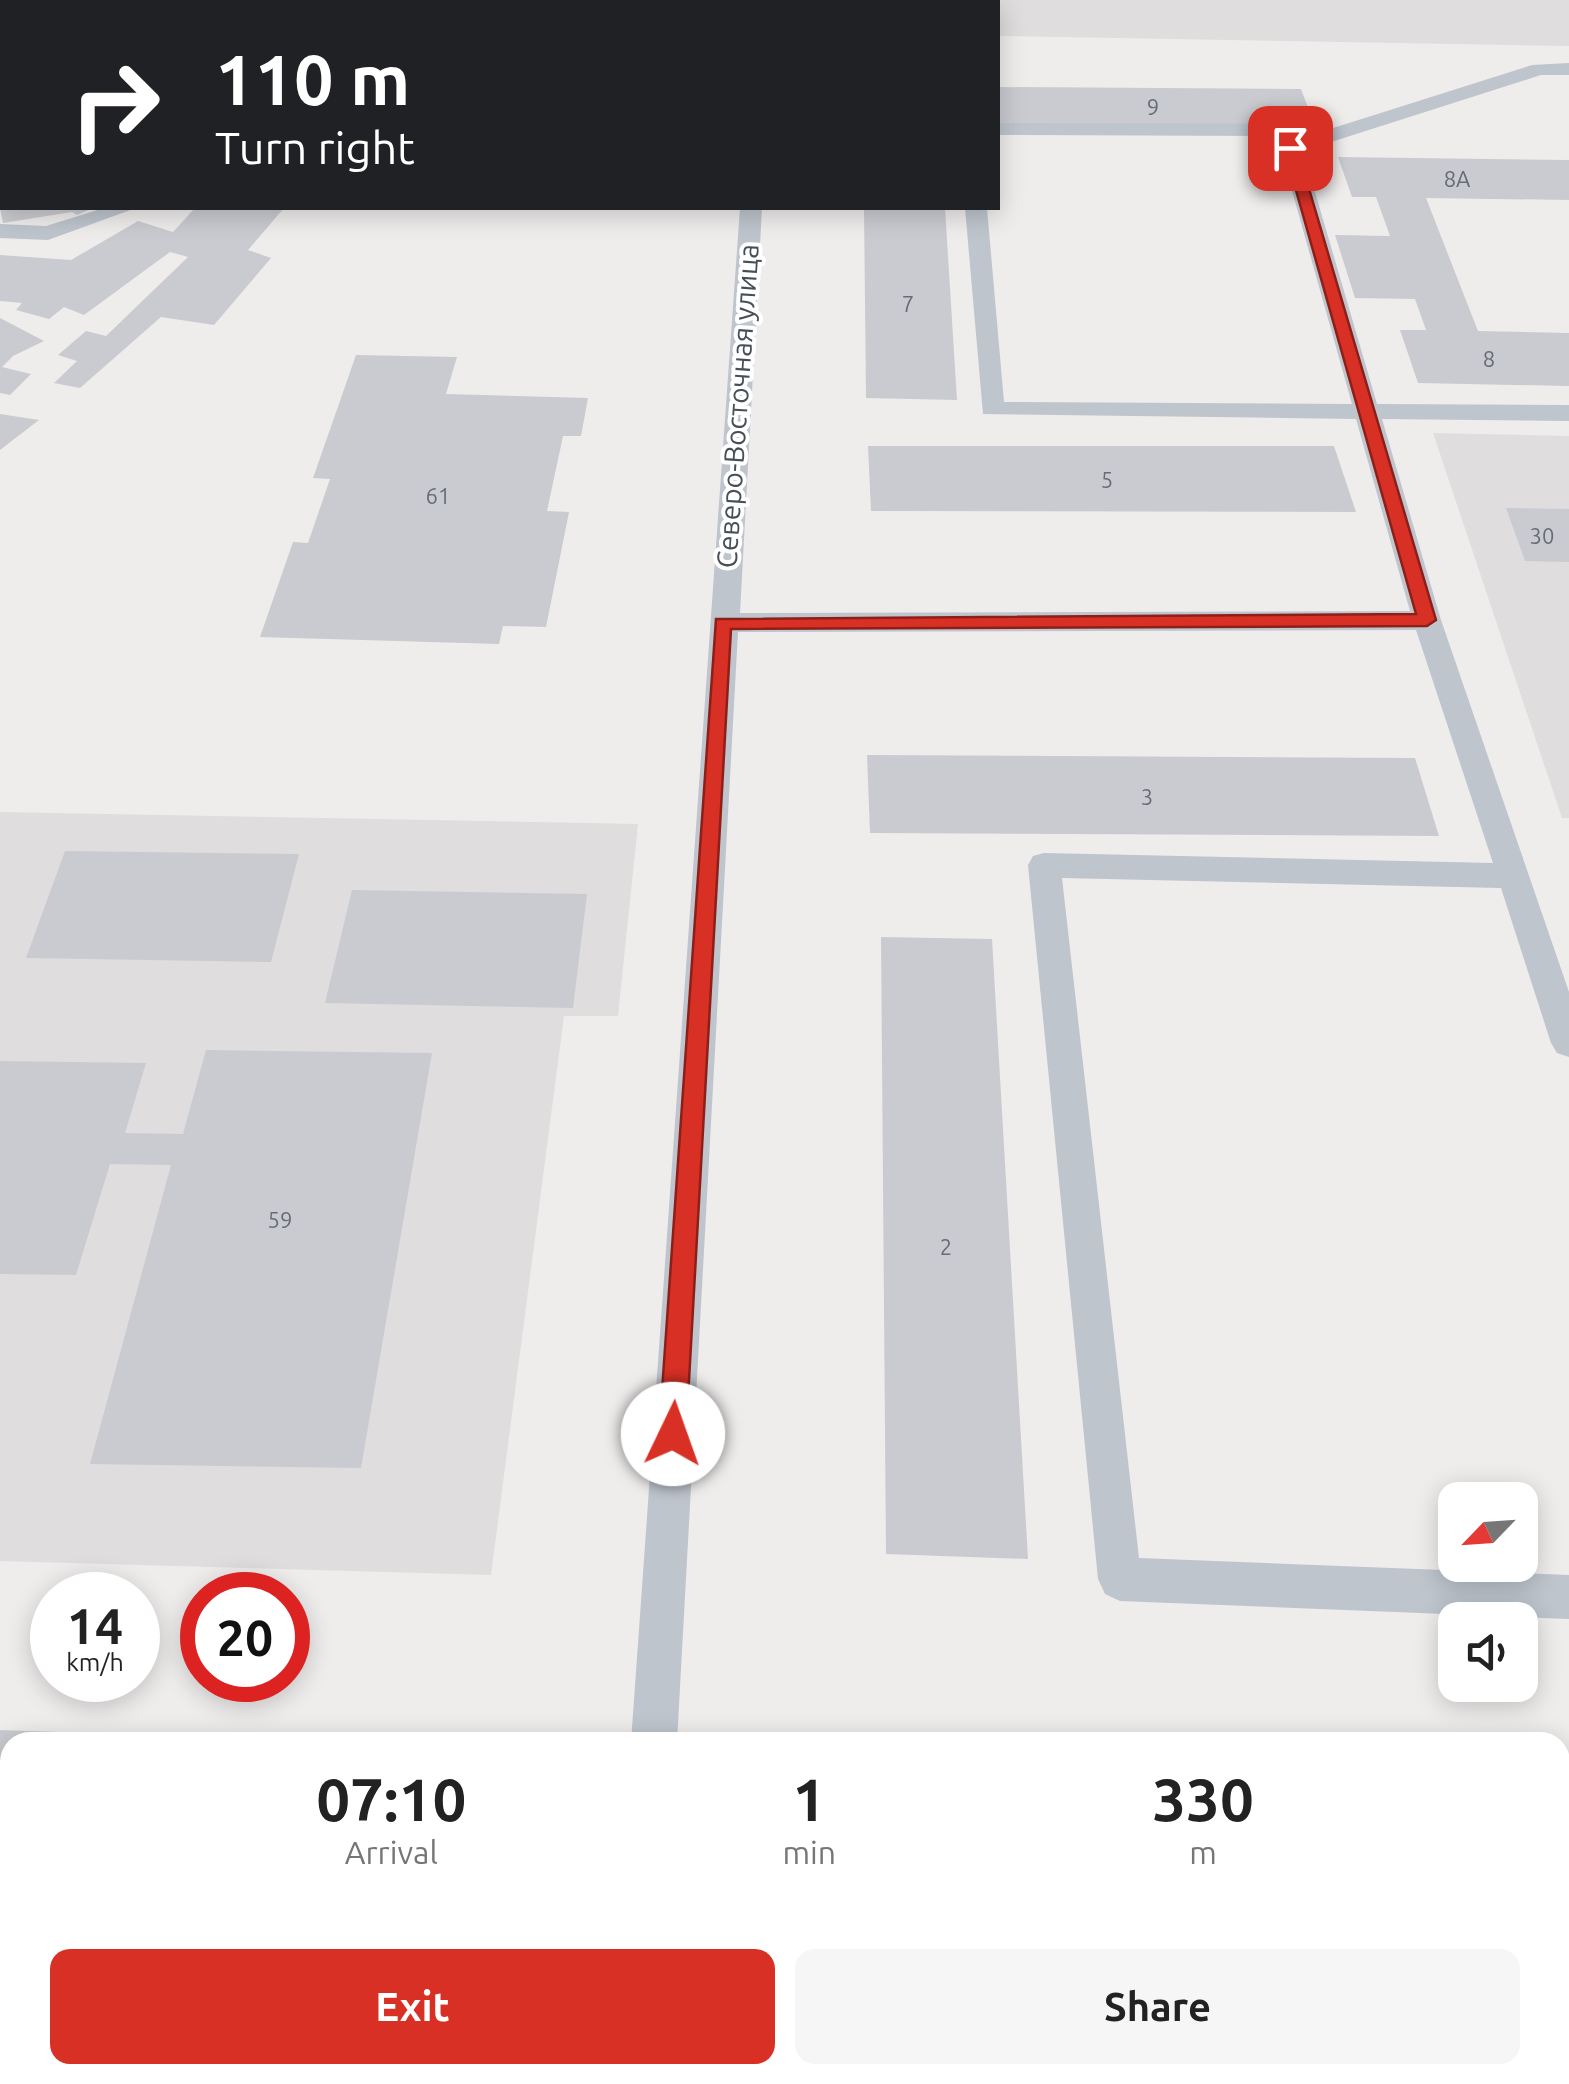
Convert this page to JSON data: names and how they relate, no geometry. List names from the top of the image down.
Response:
{
  "streets": {
    "lane": ["Северо-Восточная улица"]
  },
  "house_numbers": [
    "9",
    "8А",
    "7",
    "8",
    "5",
    "61",
    "30",
    "3",
    "59",
    "2"
  ],
  "north": "bottom left",
  "page": {
    "turn": ["110 m", "Turn right"],
    "speed": "14 km/h",
    "limit": "20",
    "eta": [
      "07:10",
      "Arrival",
      "1",
      "min",
      "330",
      "m"
    ],
    "buttons": ["Exit", "Share"]
  }
}
